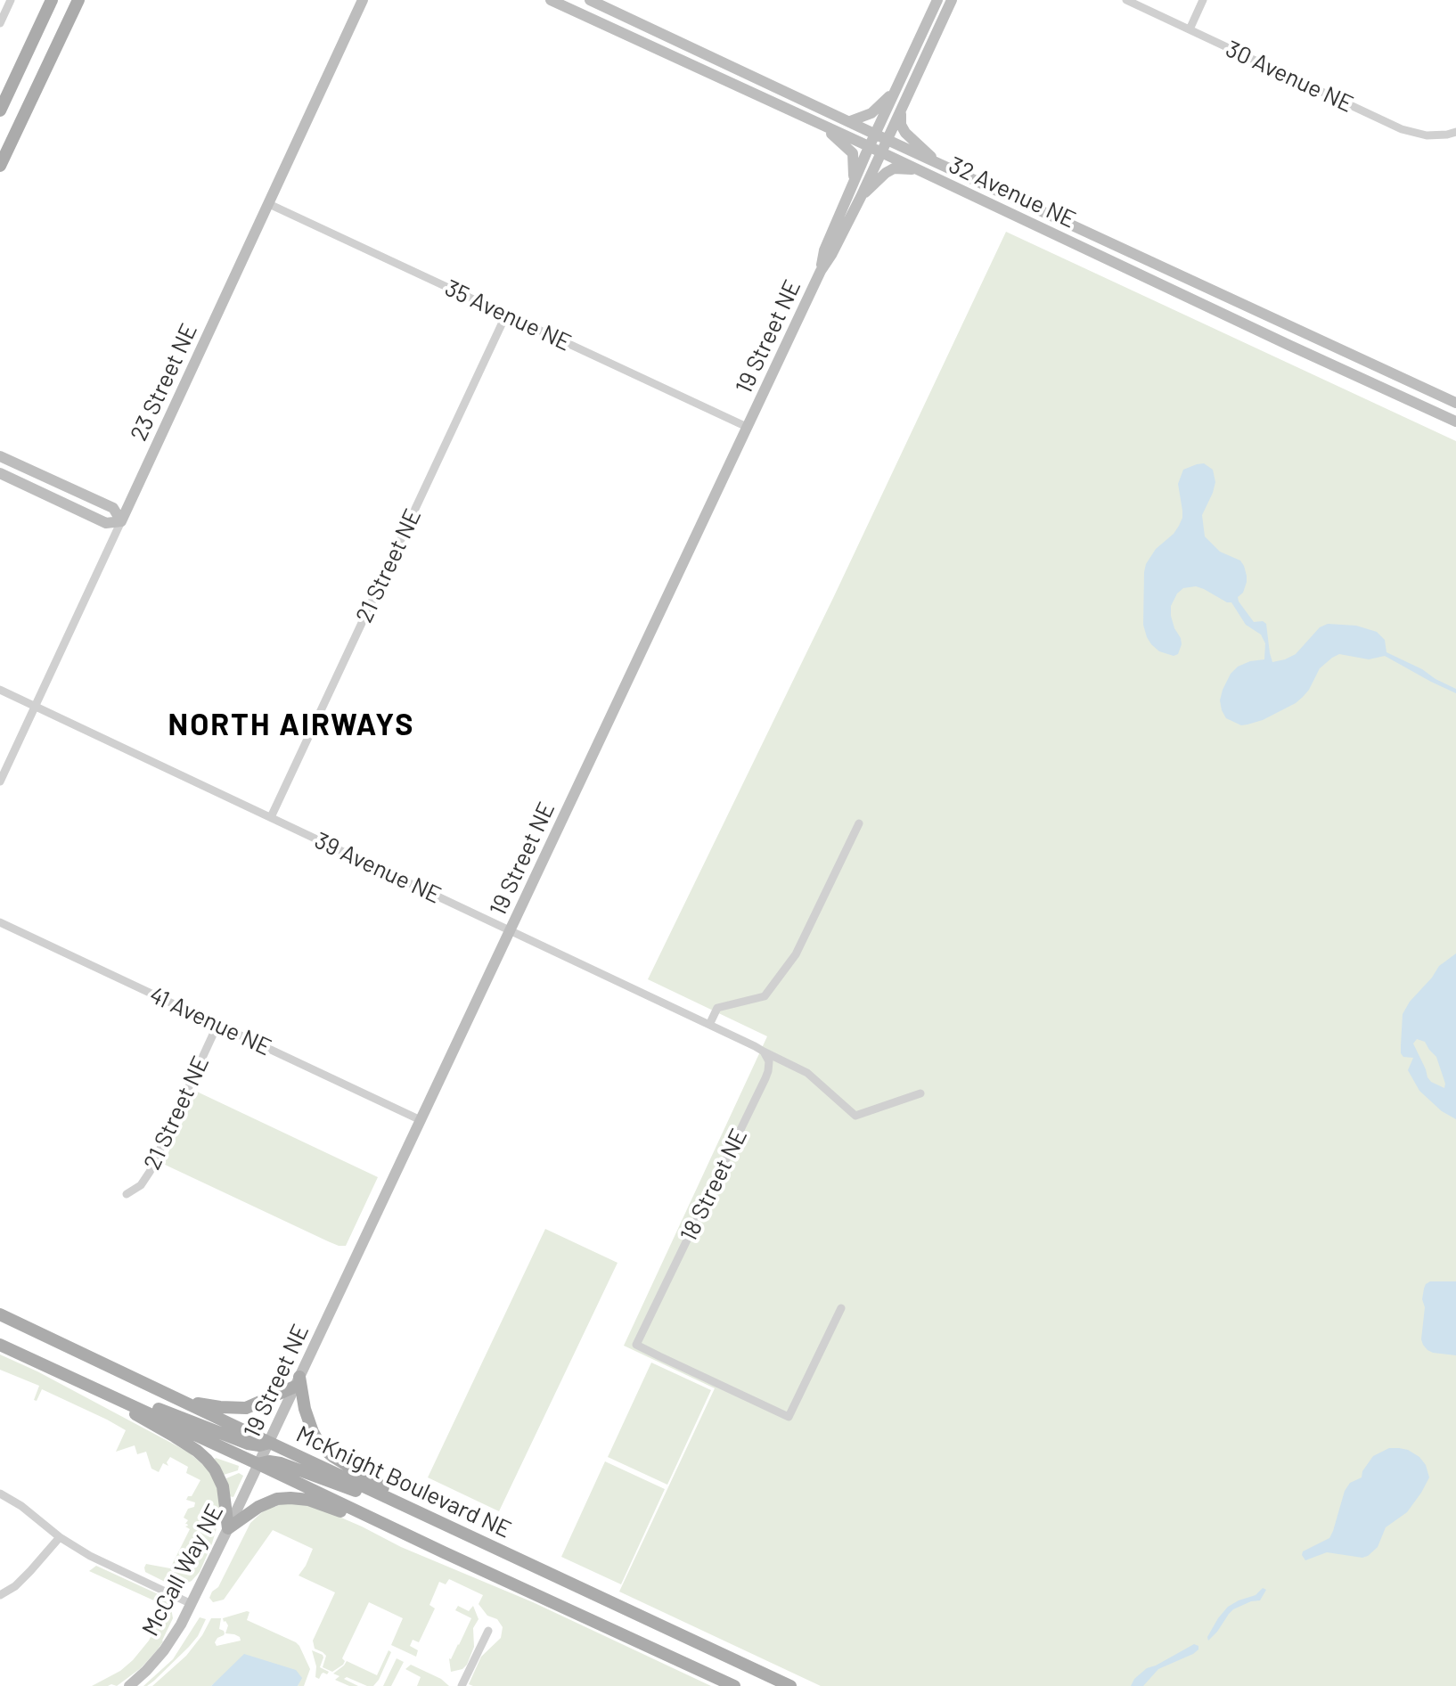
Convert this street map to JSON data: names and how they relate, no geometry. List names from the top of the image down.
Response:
{
  "streets": {
    "main road": ["McKnight Boulevard NE"],
    "street": [
      "30 Avenue NE",
      "32 Avenue NE",
      "35 Avenue NE",
      "19 Street NE",
      "23 Street NE",
      "21 Street NE",
      "39 Avenue NE",
      "41 Avenue NE",
      "18 Street NE",
      "McCall Way NE"
    ]
  },
  "crossings": [
    ["32 Avenue NE", "19 Street NE"],
    ["35 Avenue NE", "19 Street NE"],
    ["35 Avenue NE", "23 Street NE"],
    ["35 Avenue NE", "21 Street NE"],
    ["19 Street NE", "39 Avenue NE"],
    ["19 Street NE", "41 Avenue NE"],
    ["19 Street NE", "McKnight Boulevard NE"],
    ["19 Street NE", "McCall Way NE"],
    ["23 Street NE", "39 Avenue NE"],
    ["21 Street NE", "39 Avenue NE"],
    ["21 Street NE", "41 Avenue NE"],
    ["39 Avenue NE", "18 Street NE"],
    ["McKnight Boulevard NE", "McCall Way NE"]
  ],
  "districts": ["NORTH AIRWAYS"]
}
